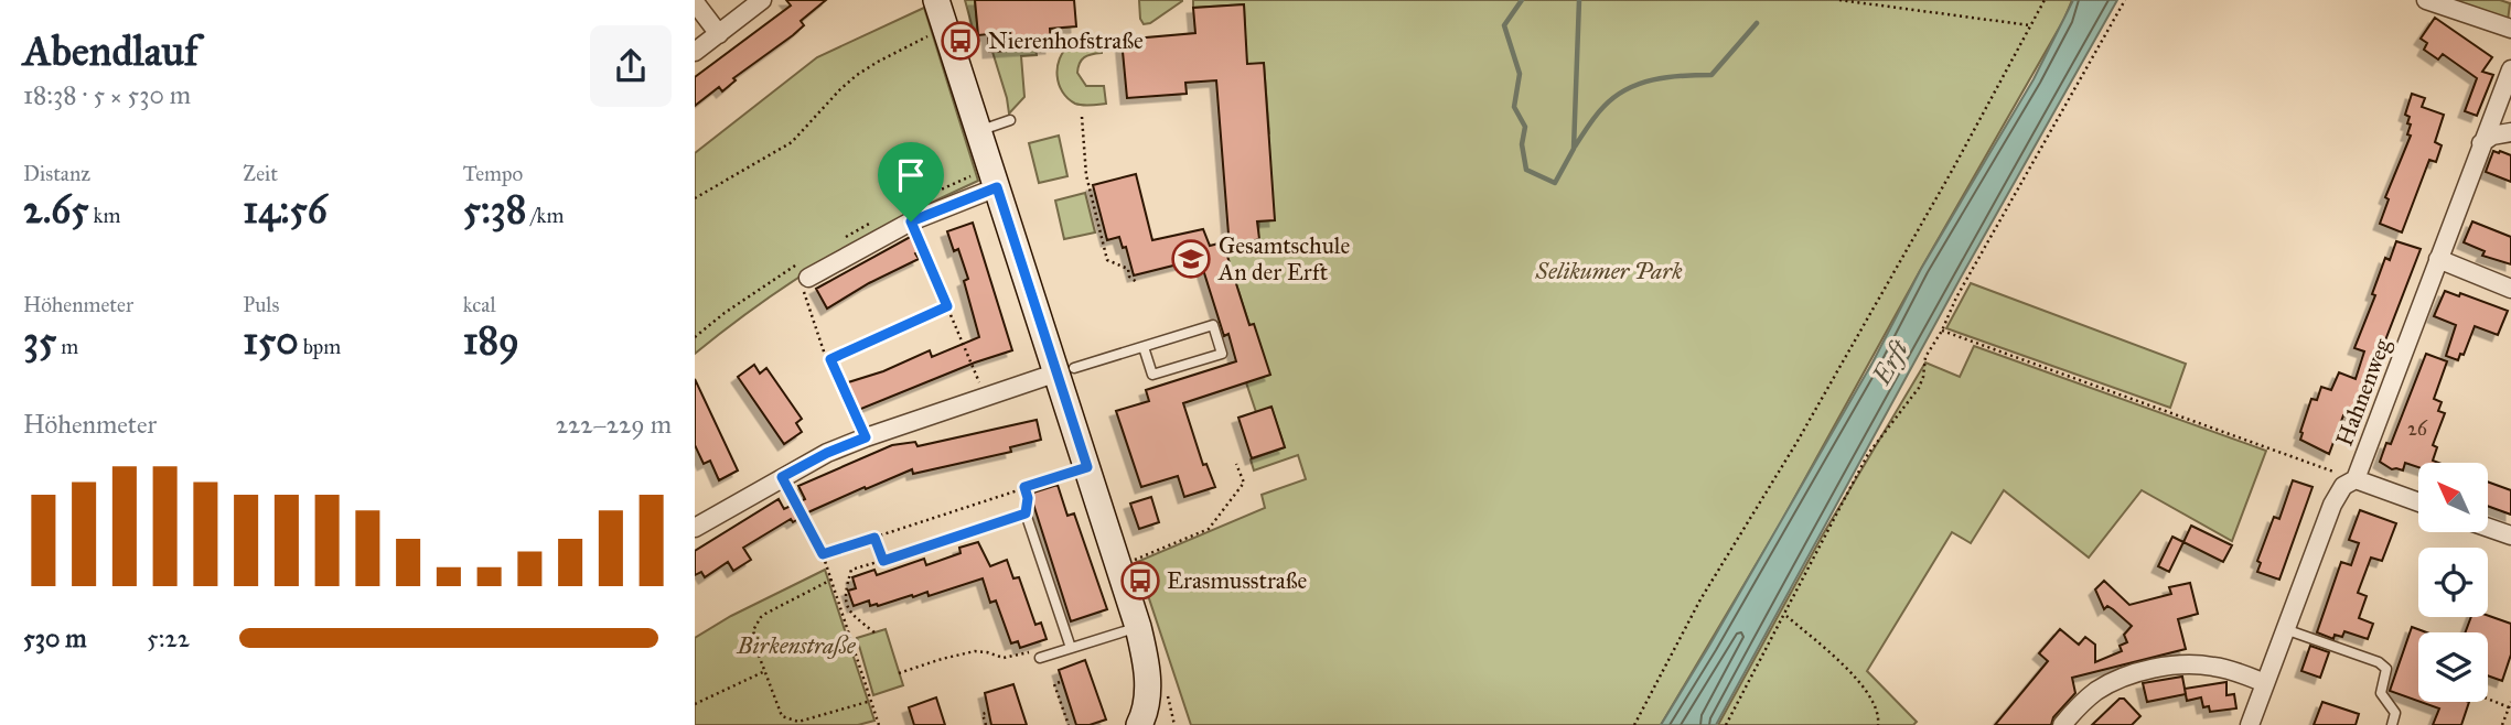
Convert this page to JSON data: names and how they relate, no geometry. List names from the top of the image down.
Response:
{
  "streets": {
    "street": ["Hahnenweg"]
  },
  "water": ["Erft"],
  "parks": ["Selikumer Park", "Birkenstraße"],
  "places": {
    "bus stop": ["Nierenhofstraße", "Erasmusstraße"],
    "school or university": ["Gesamtschule An der Erft"]
  },
  "house_numbers": ["26"],
  "north": "top left",
  "page": {
    "heading": ["Abendlauf", "18:38 · 5 × 530 m"],
    "stats": [
      ["Distanz", "2.65 km"],
      ["Zeit", "14:56"],
      ["Tempo", "5:38 /km"],
      ["Höhenmeter", "35 m"],
      ["Puls", "150 bpm"],
      ["kcal", "189"]
    ],
    "chart": ["Höhenmeter", "222–229 m"],
    "list": [
      {
        "name": "530 m",
        "note": "5:22"
      }
    ]
  }
}
